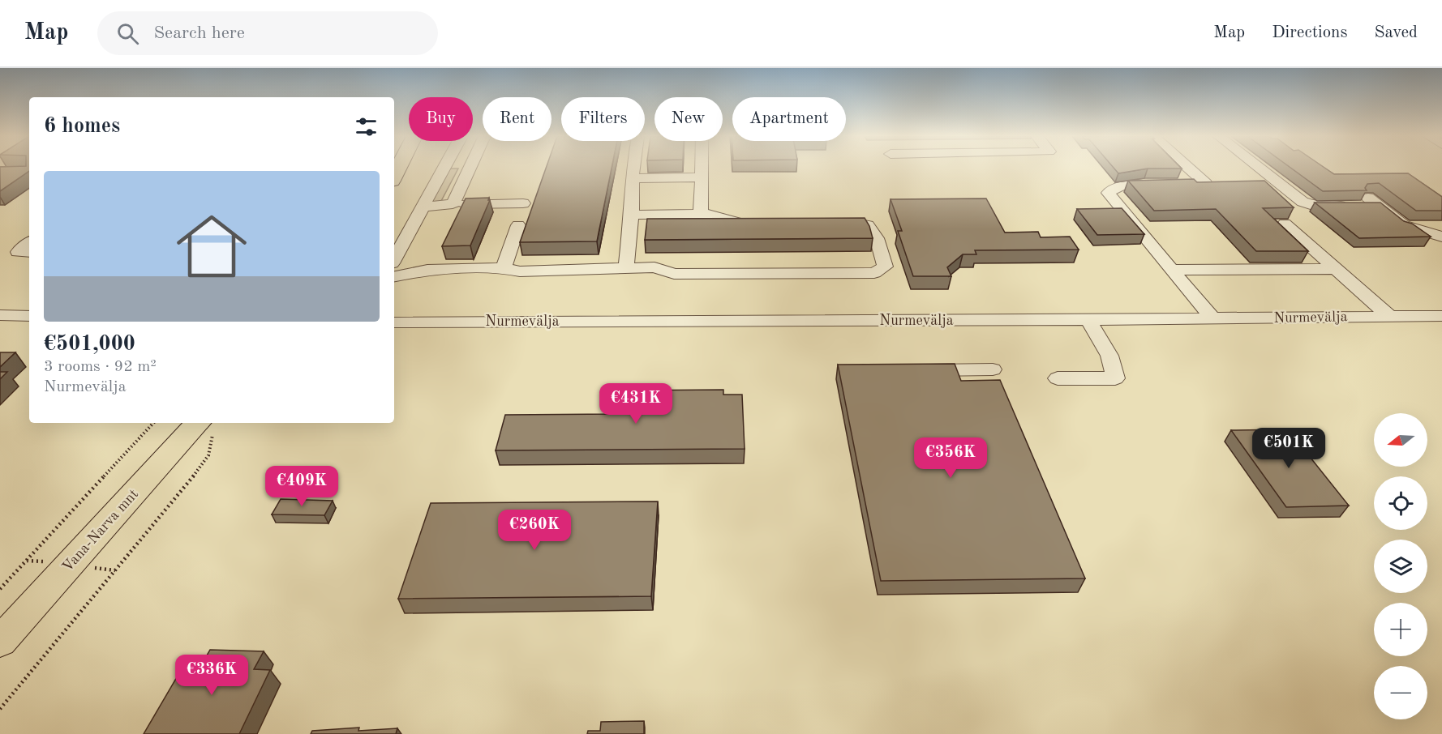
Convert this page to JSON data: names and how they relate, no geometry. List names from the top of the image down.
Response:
{
  "streets": {
    "main road": ["Vana-Narva mnt"],
    "street": ["Nurmevälja"]
  },
  "north": "left",
  "page": {
    "header": "Map",
    "search": "Search here",
    "nav": ["Map", "Directions", "Saved"],
    "chip": [
      "Buy",
      "Rent",
      "Filters",
      "New",
      "Apartment"
    ],
    "heading": "6 homes",
    "list": [
      {
        "name": "€501,000",
        "note": "3 rooms · 92 m² · Nurmevälja"
      }
    ],
    "price": [
      "€431K",
      "€501K",
      "€356K",
      "€409K",
      "€260K",
      "€336K"
    ],
    "map_buttons": ["+", "−"]
  }
}
